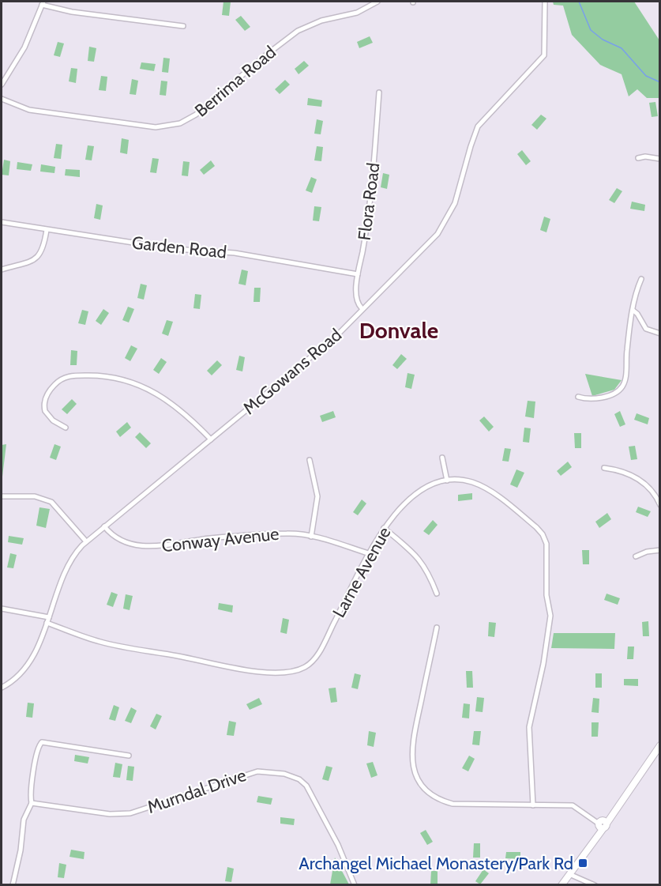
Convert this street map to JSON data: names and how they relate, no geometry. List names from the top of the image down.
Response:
{
  "streets": {
    "street": [
      "Berrima Road",
      "Flora Road",
      "Garden Road",
      "McGowans Road",
      "Conway Avenue",
      "Larne Avenue",
      "Murndal Drive"
    ]
  },
  "crossings": [
    ["Flora Road", "Garden Road"],
    ["Flora Road", "McGowans Road"],
    ["McGowans Road", "Conway Avenue"],
    ["McGowans Road", "Larne Avenue"],
    ["Conway Avenue", "Larne Avenue"]
  ],
  "districts": ["Donvale"],
  "places": {
    "transit": ["Archangel Michael Monastery/Park Rd"]
  }
}
